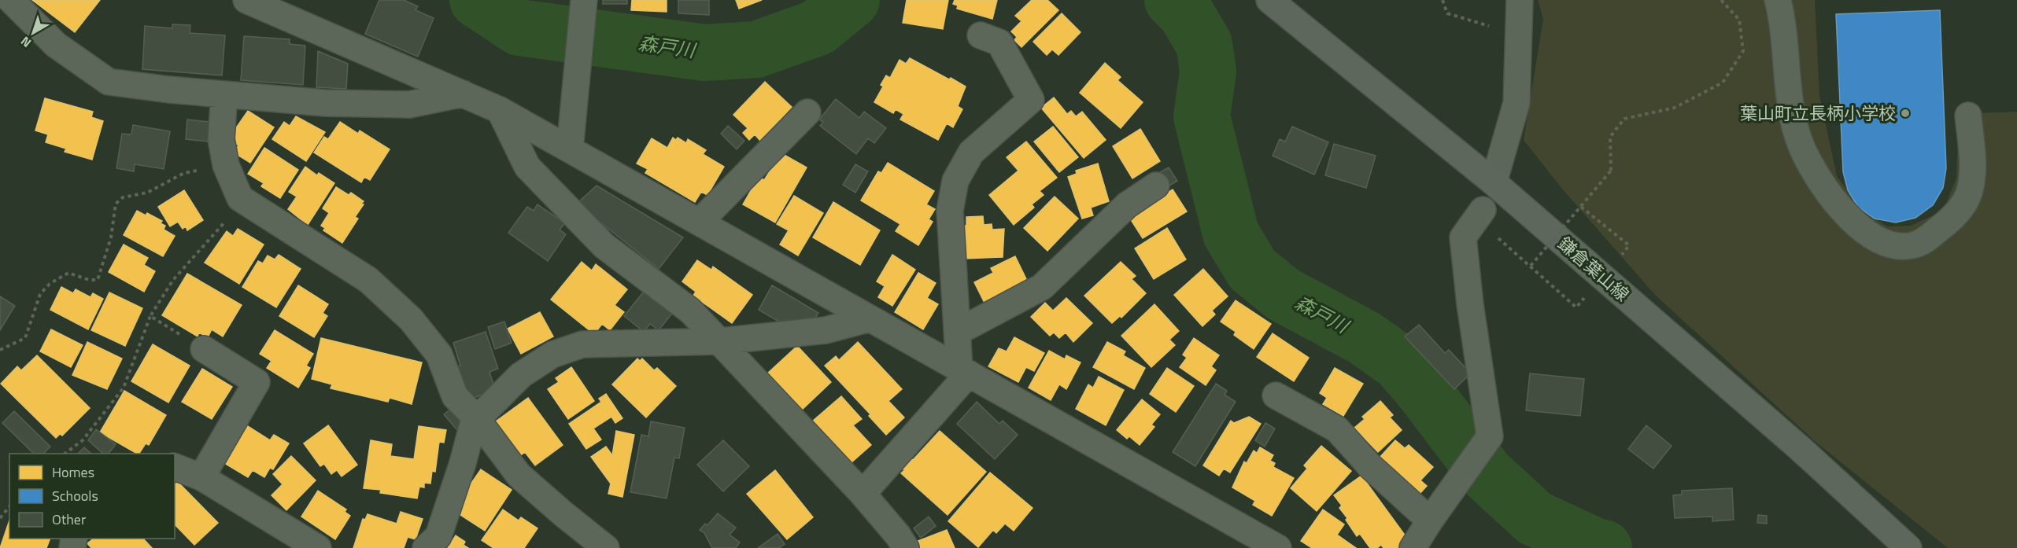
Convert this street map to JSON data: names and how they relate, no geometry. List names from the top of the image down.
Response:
{
  "streets": {
    "main road": ["鎌倉葉山線"]
  },
  "water": ["森戸川"],
  "places": ["葉山町立長柄小学校"],
  "legend": ["Homes", "Schools", "Other"],
  "north": "bottom left"
}
